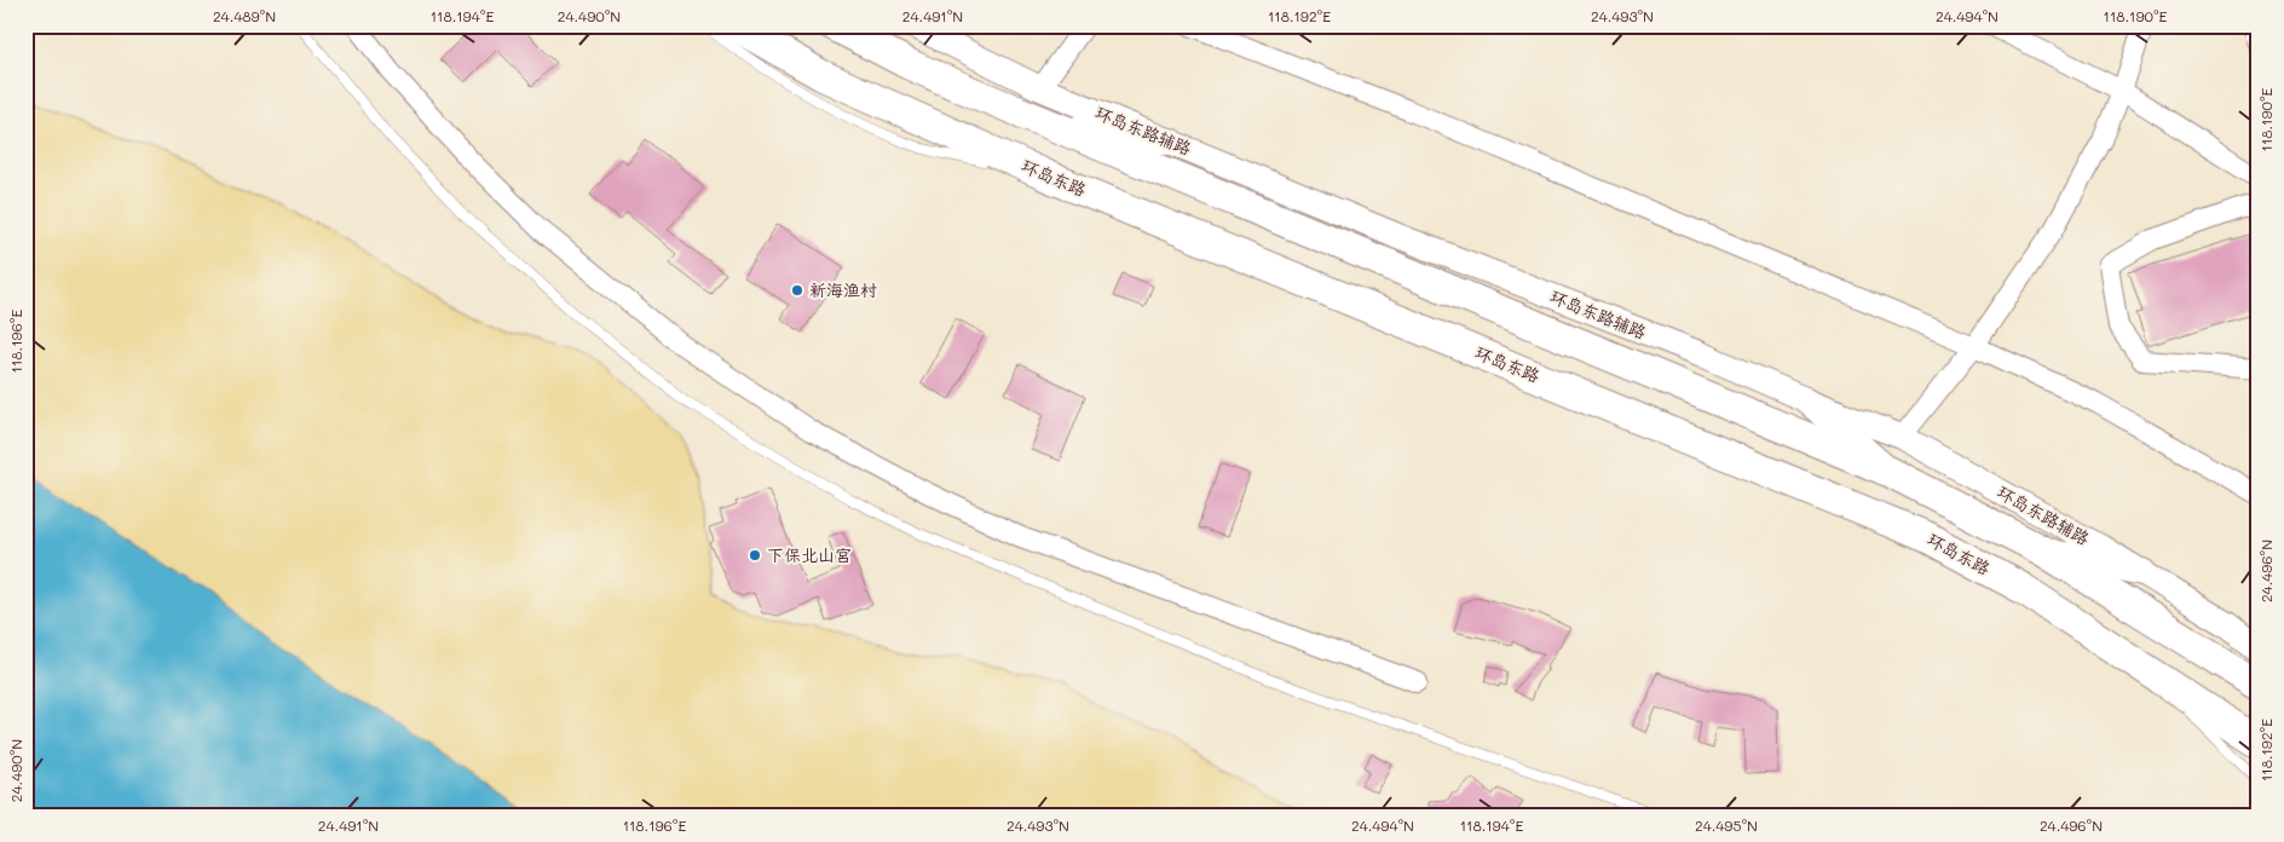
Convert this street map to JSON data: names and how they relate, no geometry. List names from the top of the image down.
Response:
{
  "streets": {
    "main road": ["环岛东路"],
    "street": ["环岛东路辅路"]
  },
  "places": ["新海渔村", "下保北山宫"],
  "coordinates": [
    "24.489°N",
    "118.194°E",
    "24.490°N",
    "24.491°N",
    "118.192°E",
    "24.493°N",
    "24.494°N",
    "118.190°E",
    "118.196°E",
    "24.496°N",
    "24.495°N"
  ]
}
